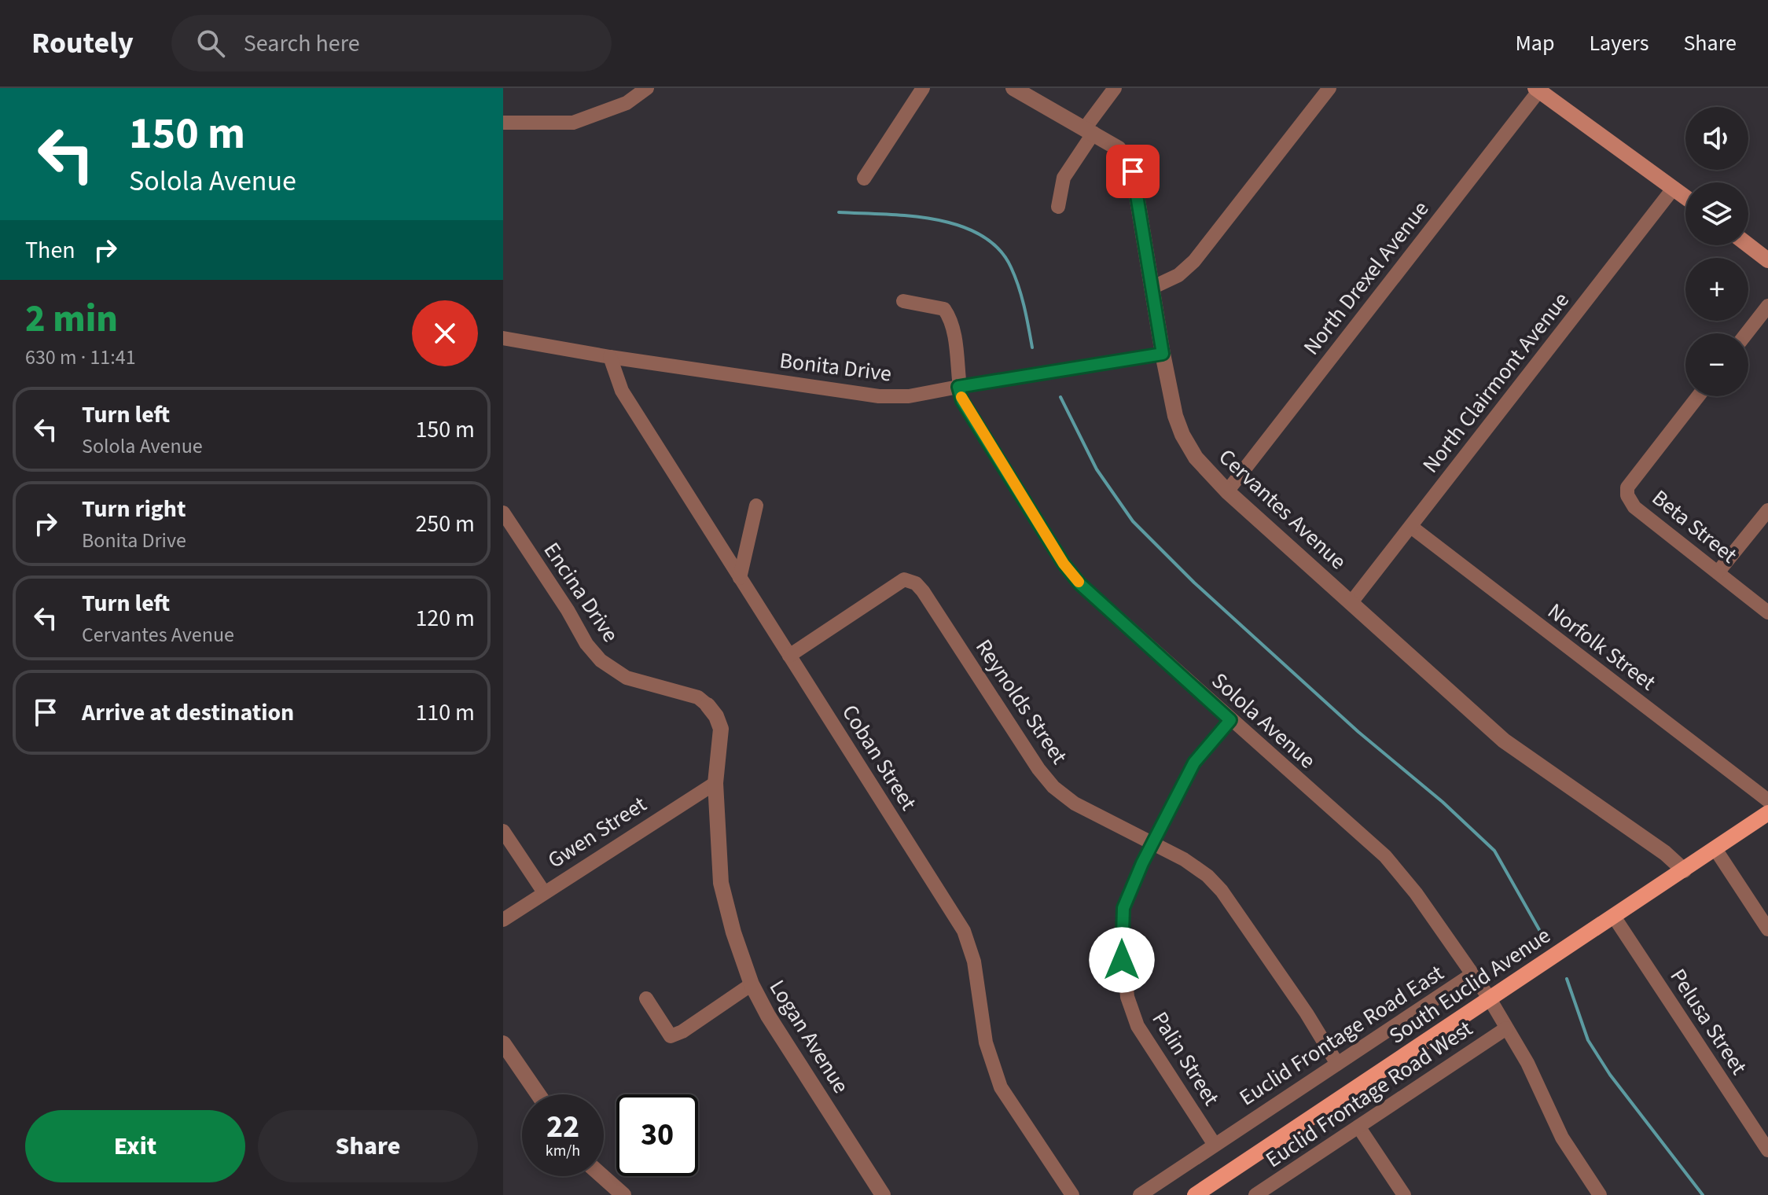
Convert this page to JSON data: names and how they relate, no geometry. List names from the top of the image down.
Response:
{
  "streets": {
    "main road": ["South Euclid Avenue"],
    "street": [
      "North Drexel Avenue",
      "Bonita Drive",
      "North Clairmont Avenue",
      "Cervantes Avenue",
      "Beta Street",
      "Encina Drive",
      "Norfolk Street",
      "Reynolds Street",
      "Solola Avenue",
      "Coban Street",
      "Gwen Street",
      "Pelusa Street",
      "Euclid Frontage Road East",
      "Logan Avenue",
      "Palin Street",
      "Euclid Frontage Road West"
    ]
  },
  "crossings": [
    ["North Drexel Avenue", "Cervantes Avenue"],
    ["Bonita Drive", "Cervantes Avenue"],
    ["Bonita Drive", "Solola Avenue"],
    ["Bonita Drive", "Coban Street"],
    ["North Clairmont Avenue", "Cervantes Avenue"],
    ["North Clairmont Avenue", "Norfolk Street"],
    ["Cervantes Avenue", "South Euclid Avenue"],
    ["Encina Drive", "Logan Avenue"],
    ["Reynolds Street", "Coban Street"],
    ["Reynolds Street", "Euclid Frontage Road East"],
    ["Reynolds Street", "Palin Street"],
    ["Solola Avenue", "South Euclid Avenue"],
    ["Solola Avenue", "Euclid Frontage Road East"],
    ["Solola Avenue", "Palin Street"],
    ["Solola Avenue", "Euclid Frontage Road West"],
    ["Gwen Street", "Logan Avenue"],
    ["South Euclid Avenue", "Pelusa Street"],
    ["Euclid Frontage Road East", "Palin Street"]
  ],
  "page": {
    "header": "Routely",
    "search": "Search here",
    "nav": ["Map", "Layers", "Share"],
    "turn": ["150 m", "Solola Avenue"],
    "map_buttons": ["+", "−"],
    "then": "Then",
    "heading": ["2 min", "630 m · 11:41"],
    "list": [
      {
        "name": "Turn left",
        "note": "Solola Avenue",
        "value": "150 m"
      },
      {
        "name": "Turn right",
        "note": "Bonita Drive",
        "value": "250 m"
      },
      {
        "name": "Turn left",
        "note": "Cervantes Avenue",
        "value": "120 m"
      },
      {
        "name": "Arrive at destination",
        "value": "110 m"
      }
    ],
    "speed": "22 km/h",
    "limit": "30",
    "buttons": ["Exit", "Share"]
  }
}
